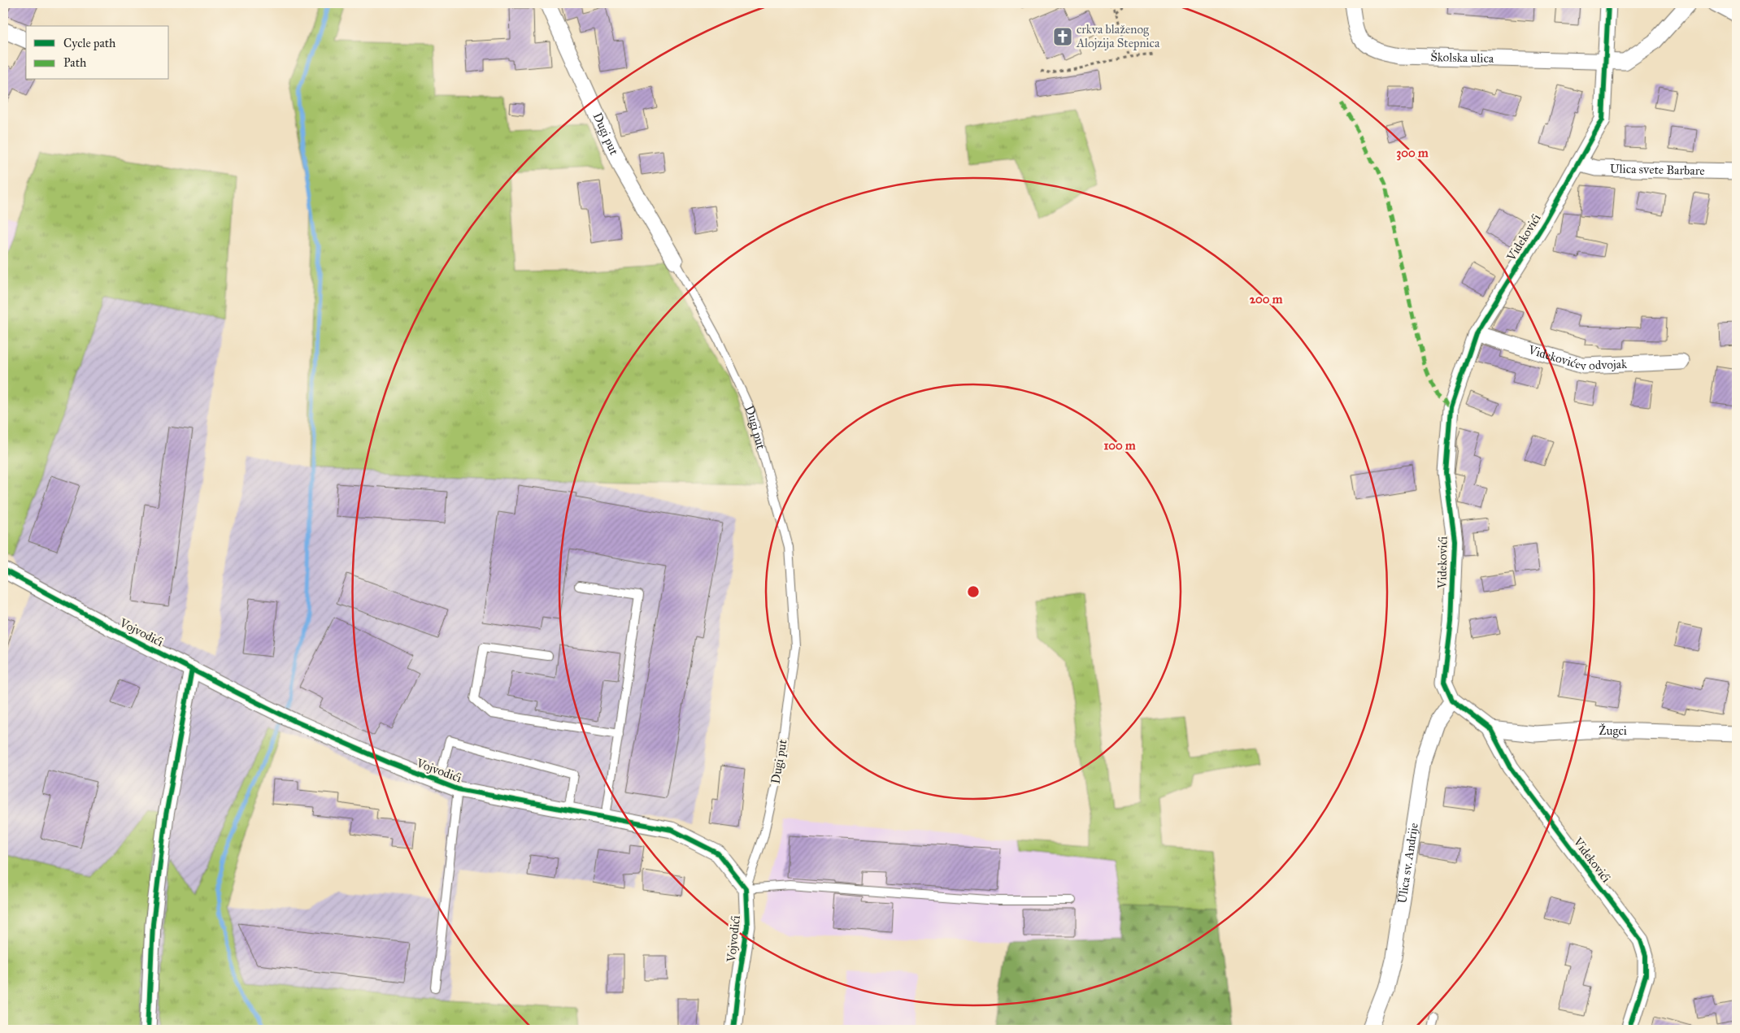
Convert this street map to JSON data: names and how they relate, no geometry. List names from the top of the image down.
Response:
{
  "streets": {
    "street": [
      "Školska ulica",
      "Dugi put",
      "Ulica svete Barbare",
      "Videkovići",
      "Videkovićev odvojak",
      "Vojvodići",
      "Žugci",
      "Ulica sv. Andrije"
    ]
  },
  "crossings": [
    ["Školska ulica", "Videkovići"],
    ["Dugi put", "Vojvodići"],
    ["Ulica svete Barbare", "Videkovići"],
    ["Videkovići", "Videkovićev odvojak"],
    ["Videkovići", "Žugci"],
    ["Videkovići", "Ulica sv. Andrije"]
  ],
  "places": {
    "church": ["crkva blaženog Alojzija Stepnica"]
  },
  "legend": ["Cycle path", "Path"],
  "rings": ["300 m", "200 m", "100 m"]
}
